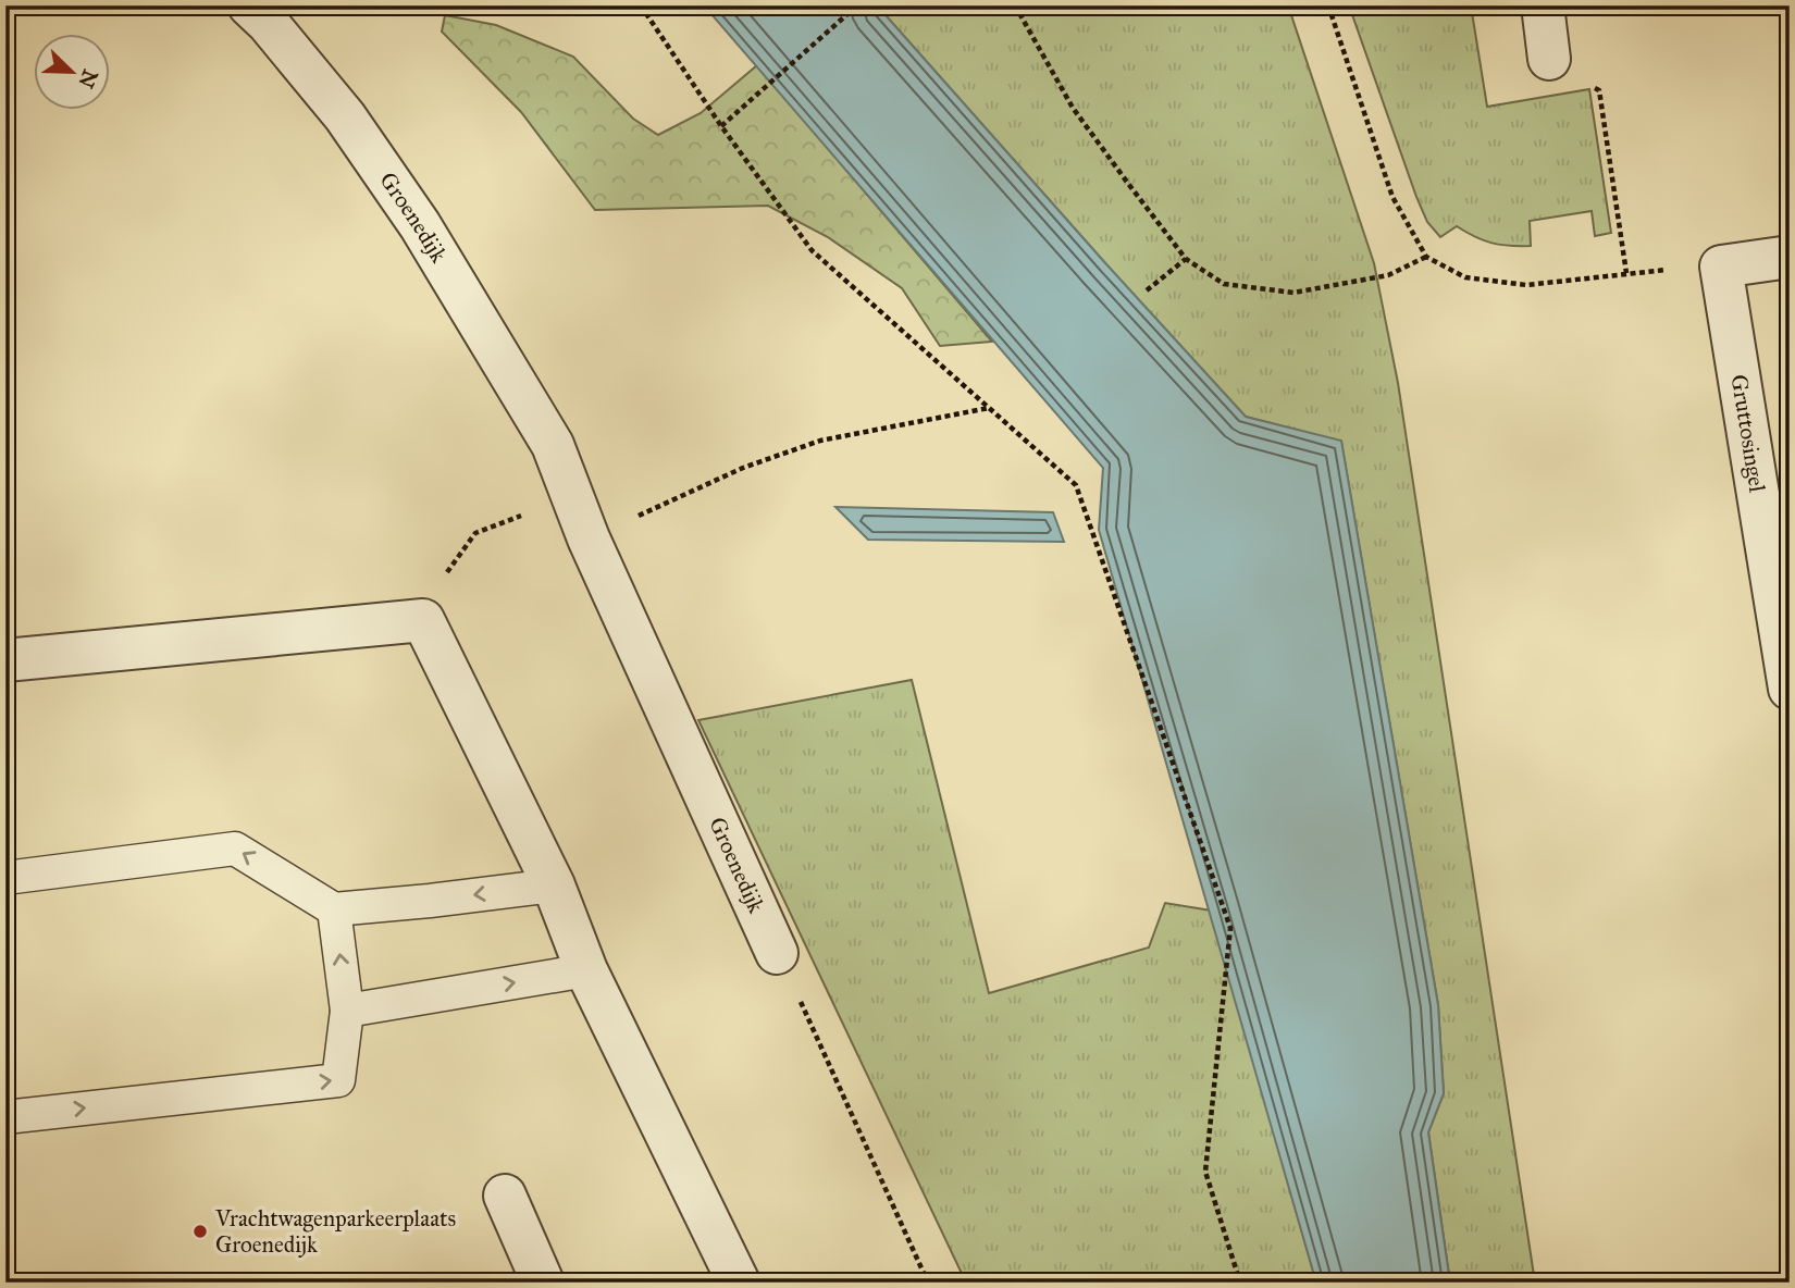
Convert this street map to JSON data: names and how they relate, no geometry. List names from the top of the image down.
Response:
{
  "streets": {
    "street": ["Groenedijk", "Gruttosingel"]
  },
  "places": ["Vrachtwagenparkeerplaats Groenedijk"],
  "north": "bottom right"
}
